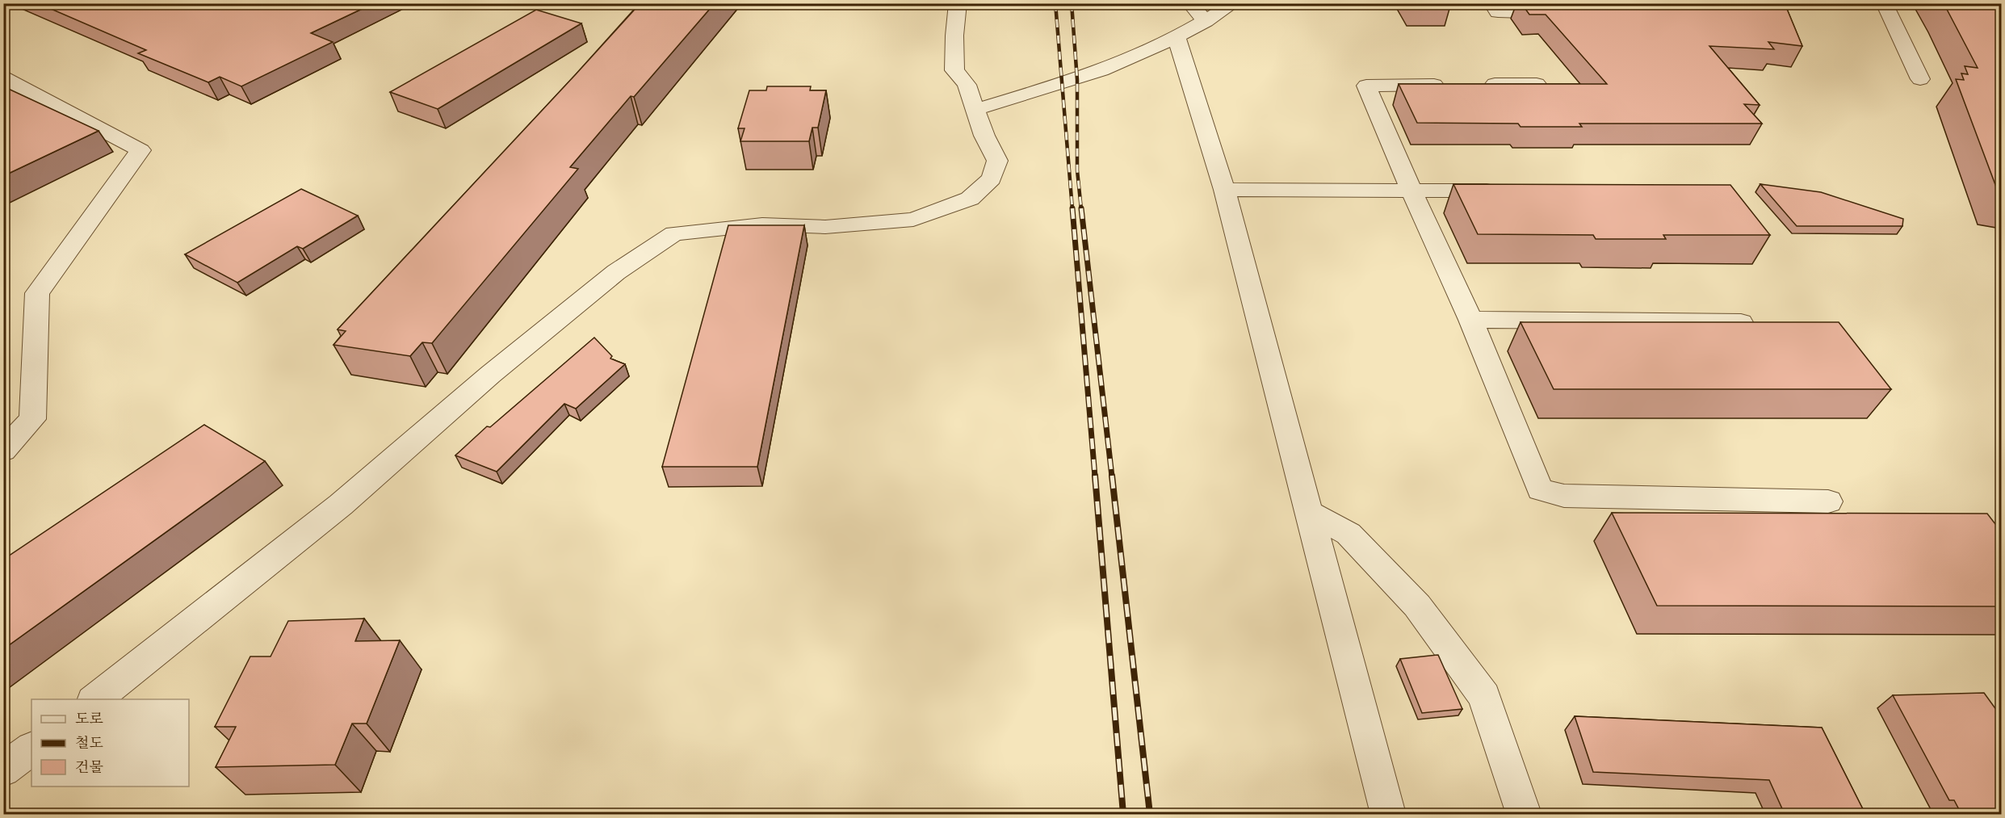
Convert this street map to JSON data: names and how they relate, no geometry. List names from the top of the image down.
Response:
{
  "legend": ["도로", "철도", "건물"]
}
